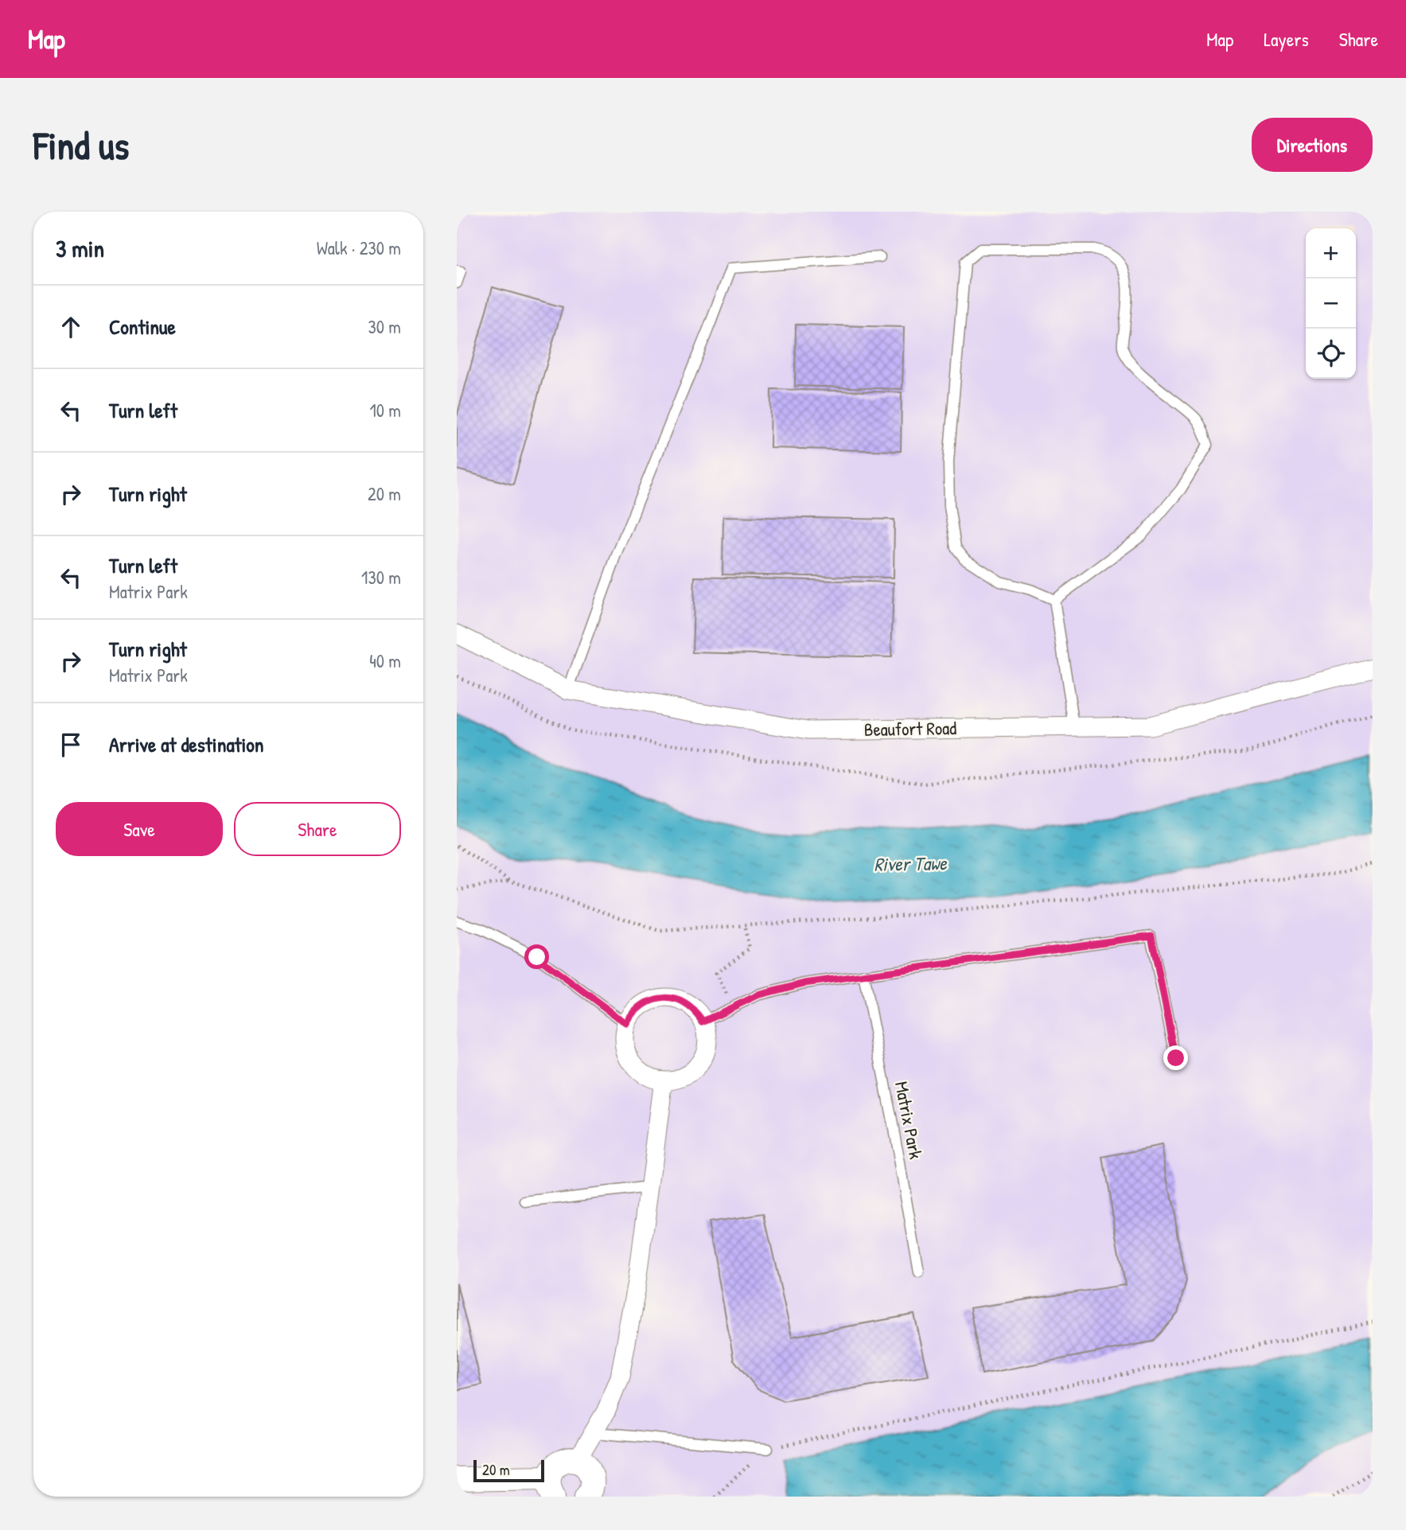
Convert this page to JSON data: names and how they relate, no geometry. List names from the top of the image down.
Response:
{
  "streets": {
    "street": ["Beaufort Road"],
    "lane": ["Matrix Park"]
  },
  "water": ["River Tawe"],
  "scale_bar": "20 m",
  "page": {
    "header": "Map",
    "nav": ["Map", "Layers", "Share"],
    "buttons": [
      "Directions",
      ["Save", "Share"]
    ],
    "title": "Find us",
    "heading": ["3 min", "Walk · 230 m"],
    "map_buttons": ["+", "−"],
    "list": [
      ["Continue", "30 m"],
      ["Turn left", "10 m"],
      ["Turn right", "20 m"],
      ["Turn left", "Matrix Park", "130 m"],
      ["Turn right", "Matrix Park", "40 m"],
      "Arrive at destination"
    ],
    "scale": "20 m"
  }
}
